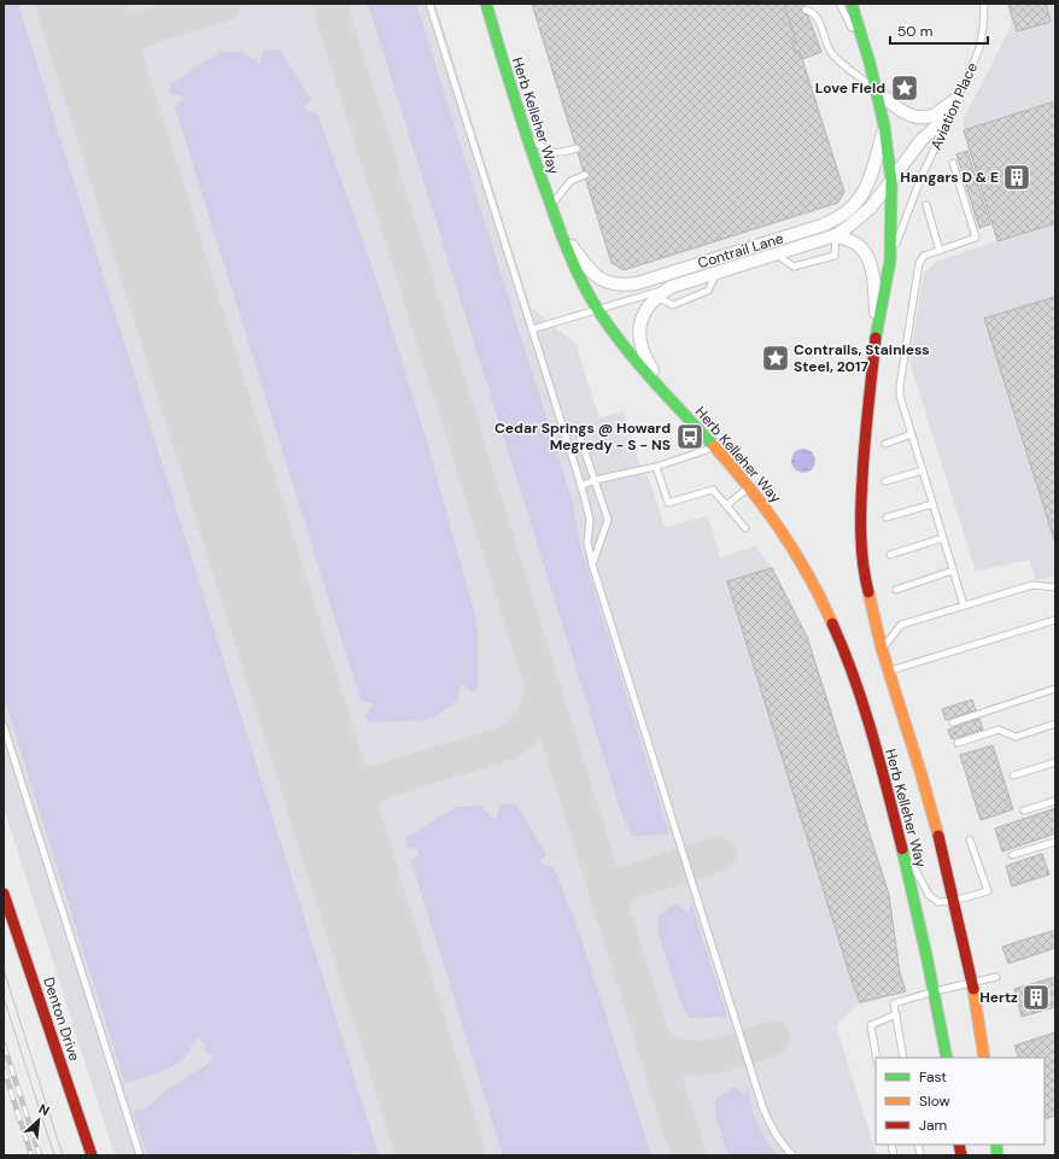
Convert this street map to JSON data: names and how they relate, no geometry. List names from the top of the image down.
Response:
{
  "streets": {
    "main road": ["Herb Kelleher Way", "Denton Drive"],
    "street": ["Contrail Lane"],
    "lane": ["Aviation Place"]
  },
  "crossings": [
    ["Aviation Place", "Herb Kelleher Way"],
    ["Aviation Place", "Contrail Lane"],
    ["Herb Kelleher Way", "Contrail Lane"]
  ],
  "places": {
    "place": ["Love Field", "Contrails, Stainless Steel, 2017"],
    "building": ["Hangars D & E", "Hertz"],
    "bus stop": ["Cedar Springs @ Howard Megredy - S - NS"]
  },
  "legend": ["Fast", "Slow", "Jam"],
  "scale_bar": "50 m",
  "north": "top right"
}
